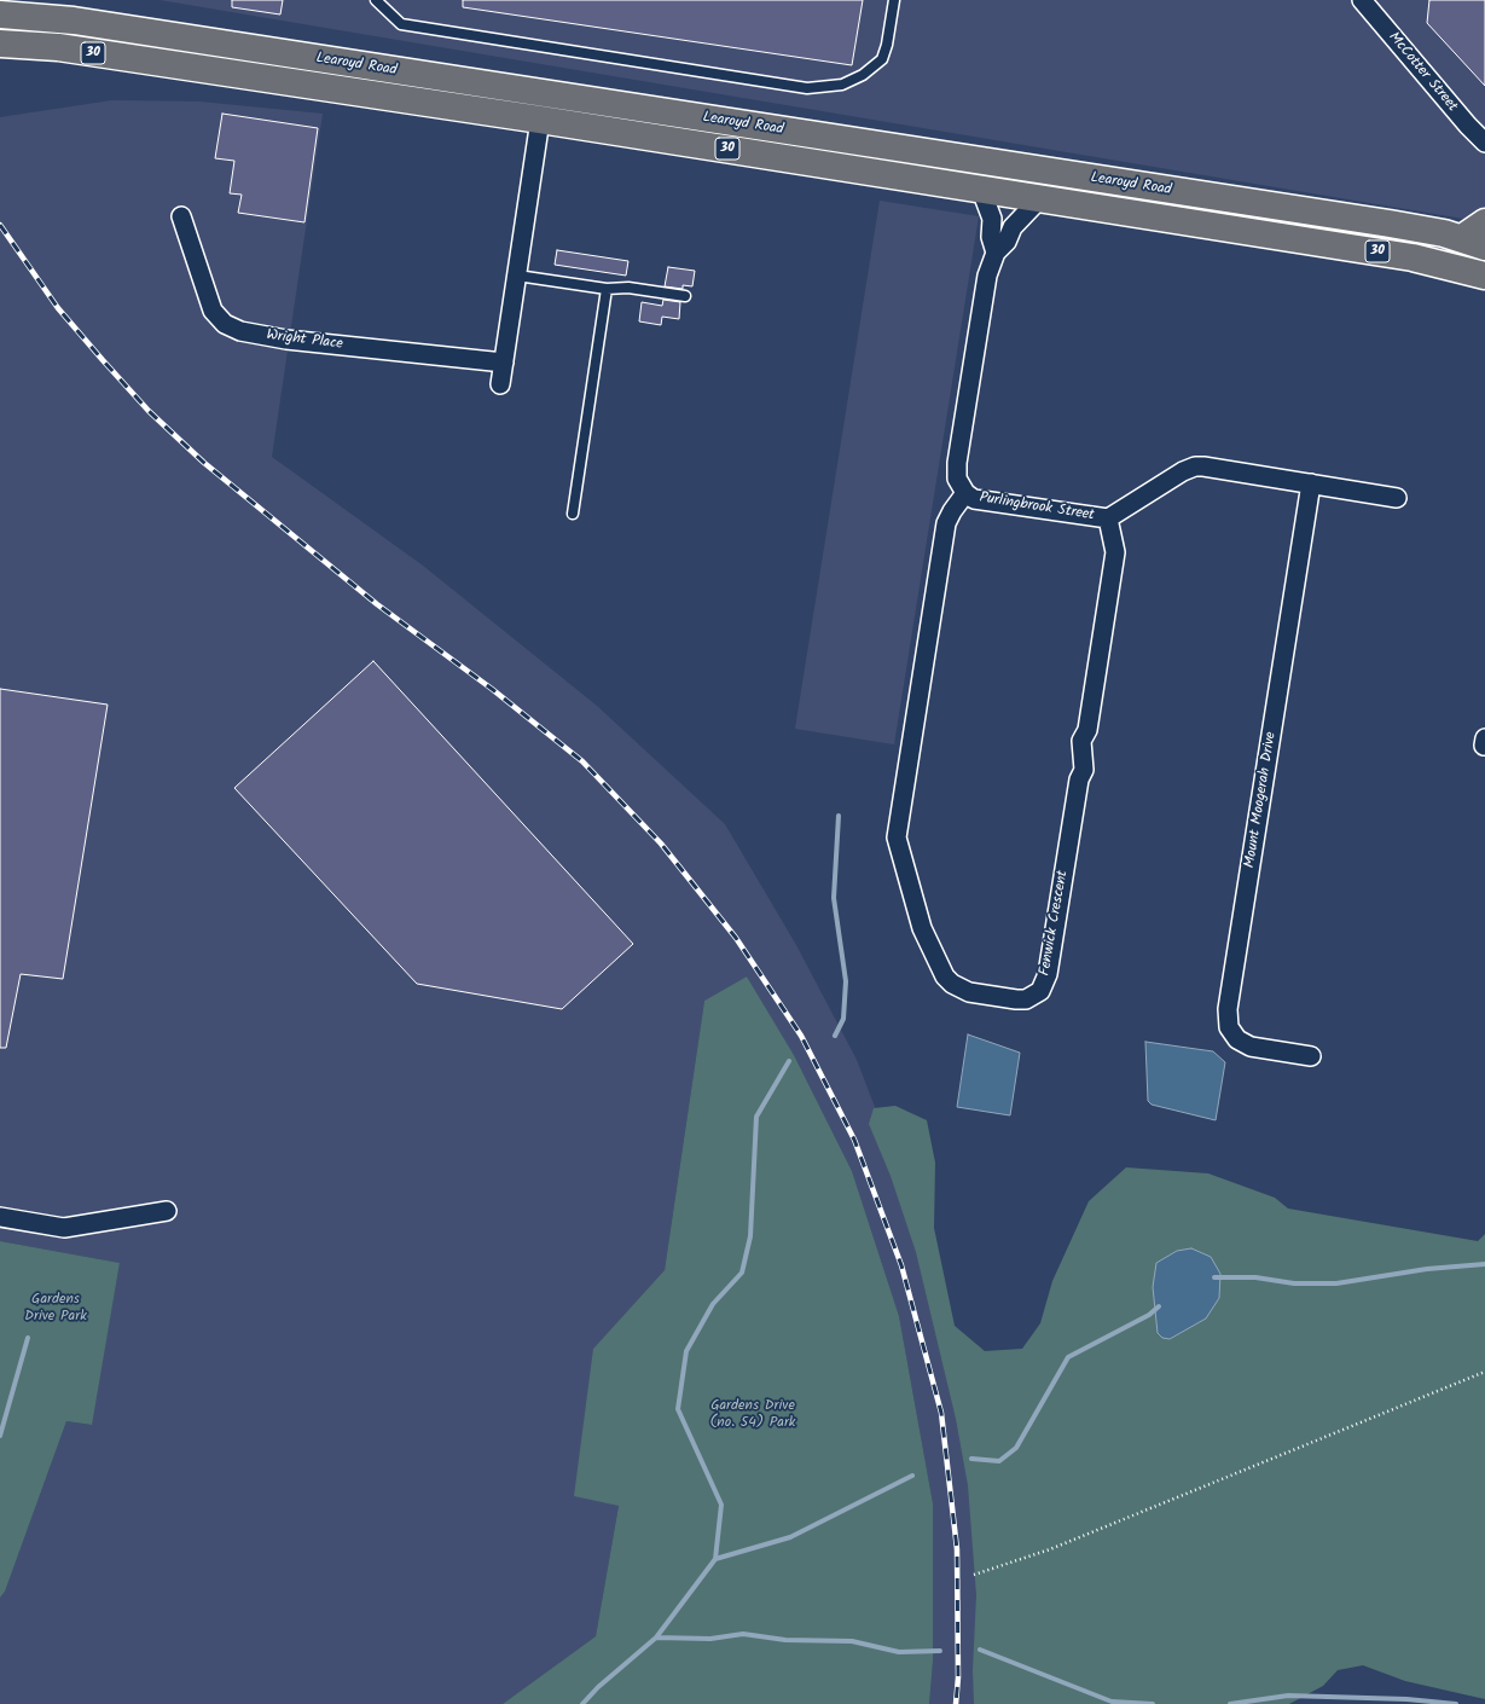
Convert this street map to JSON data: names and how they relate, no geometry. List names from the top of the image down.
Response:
{
  "streets": {
    "main road": ["30", "Learoyd Road"],
    "street": [
      "McCotter Street",
      "Wright Place",
      "Purlingbrook Street",
      "Mount Moogerah Drive",
      "Fenwick Crescent"
    ]
  },
  "crossings": [
    ["Learoyd Road", "Purlingbrook Street"],
    ["Purlingbrook Street", "Mount Moogerah Drive"],
    ["Purlingbrook Street", "Fenwick Crescent"]
  ],
  "parks": ["Gardens Drive Park", "Gardens Drive (no. 54) Park"]
}
